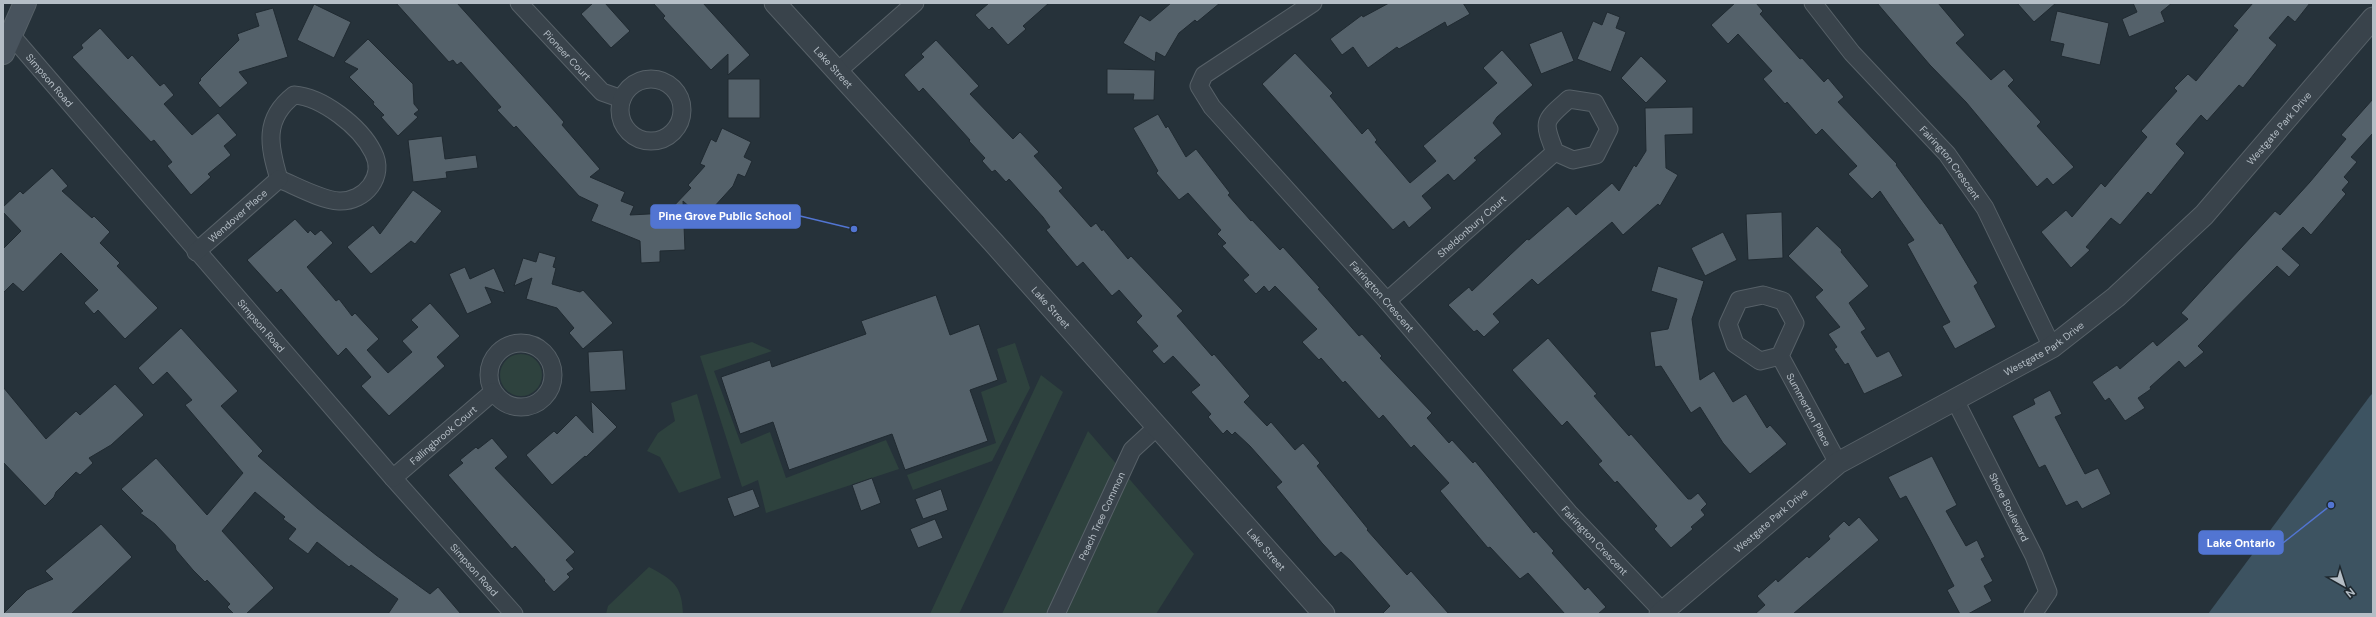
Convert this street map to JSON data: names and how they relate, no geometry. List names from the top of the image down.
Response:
{
  "streets": {
    "street": [
      "Pioneer Court",
      "Lake Street",
      "Simpson Road",
      "Westgate Park Drive",
      "Fairington Crescent",
      "Wendover Place",
      "Sheldonbury Court",
      "Summerton Place",
      "Fallingbrook Court",
      "Shore Boulevard",
      "Peach Tree Common"
    ]
  },
  "crossings": [
    ["Lake Street", "Peach Tree Common"],
    ["Simpson Road", "Wendover Place"],
    ["Simpson Road", "Fallingbrook Court"],
    ["Westgate Park Drive", "Fairington Crescent"],
    ["Westgate Park Drive", "Summerton Place"],
    ["Westgate Park Drive", "Shore Boulevard"],
    ["Fairington Crescent", "Sheldonbury Court"]
  ],
  "places": ["Pine Grove Public School", "Lake Ontario"],
  "north": "bottom right"
}
